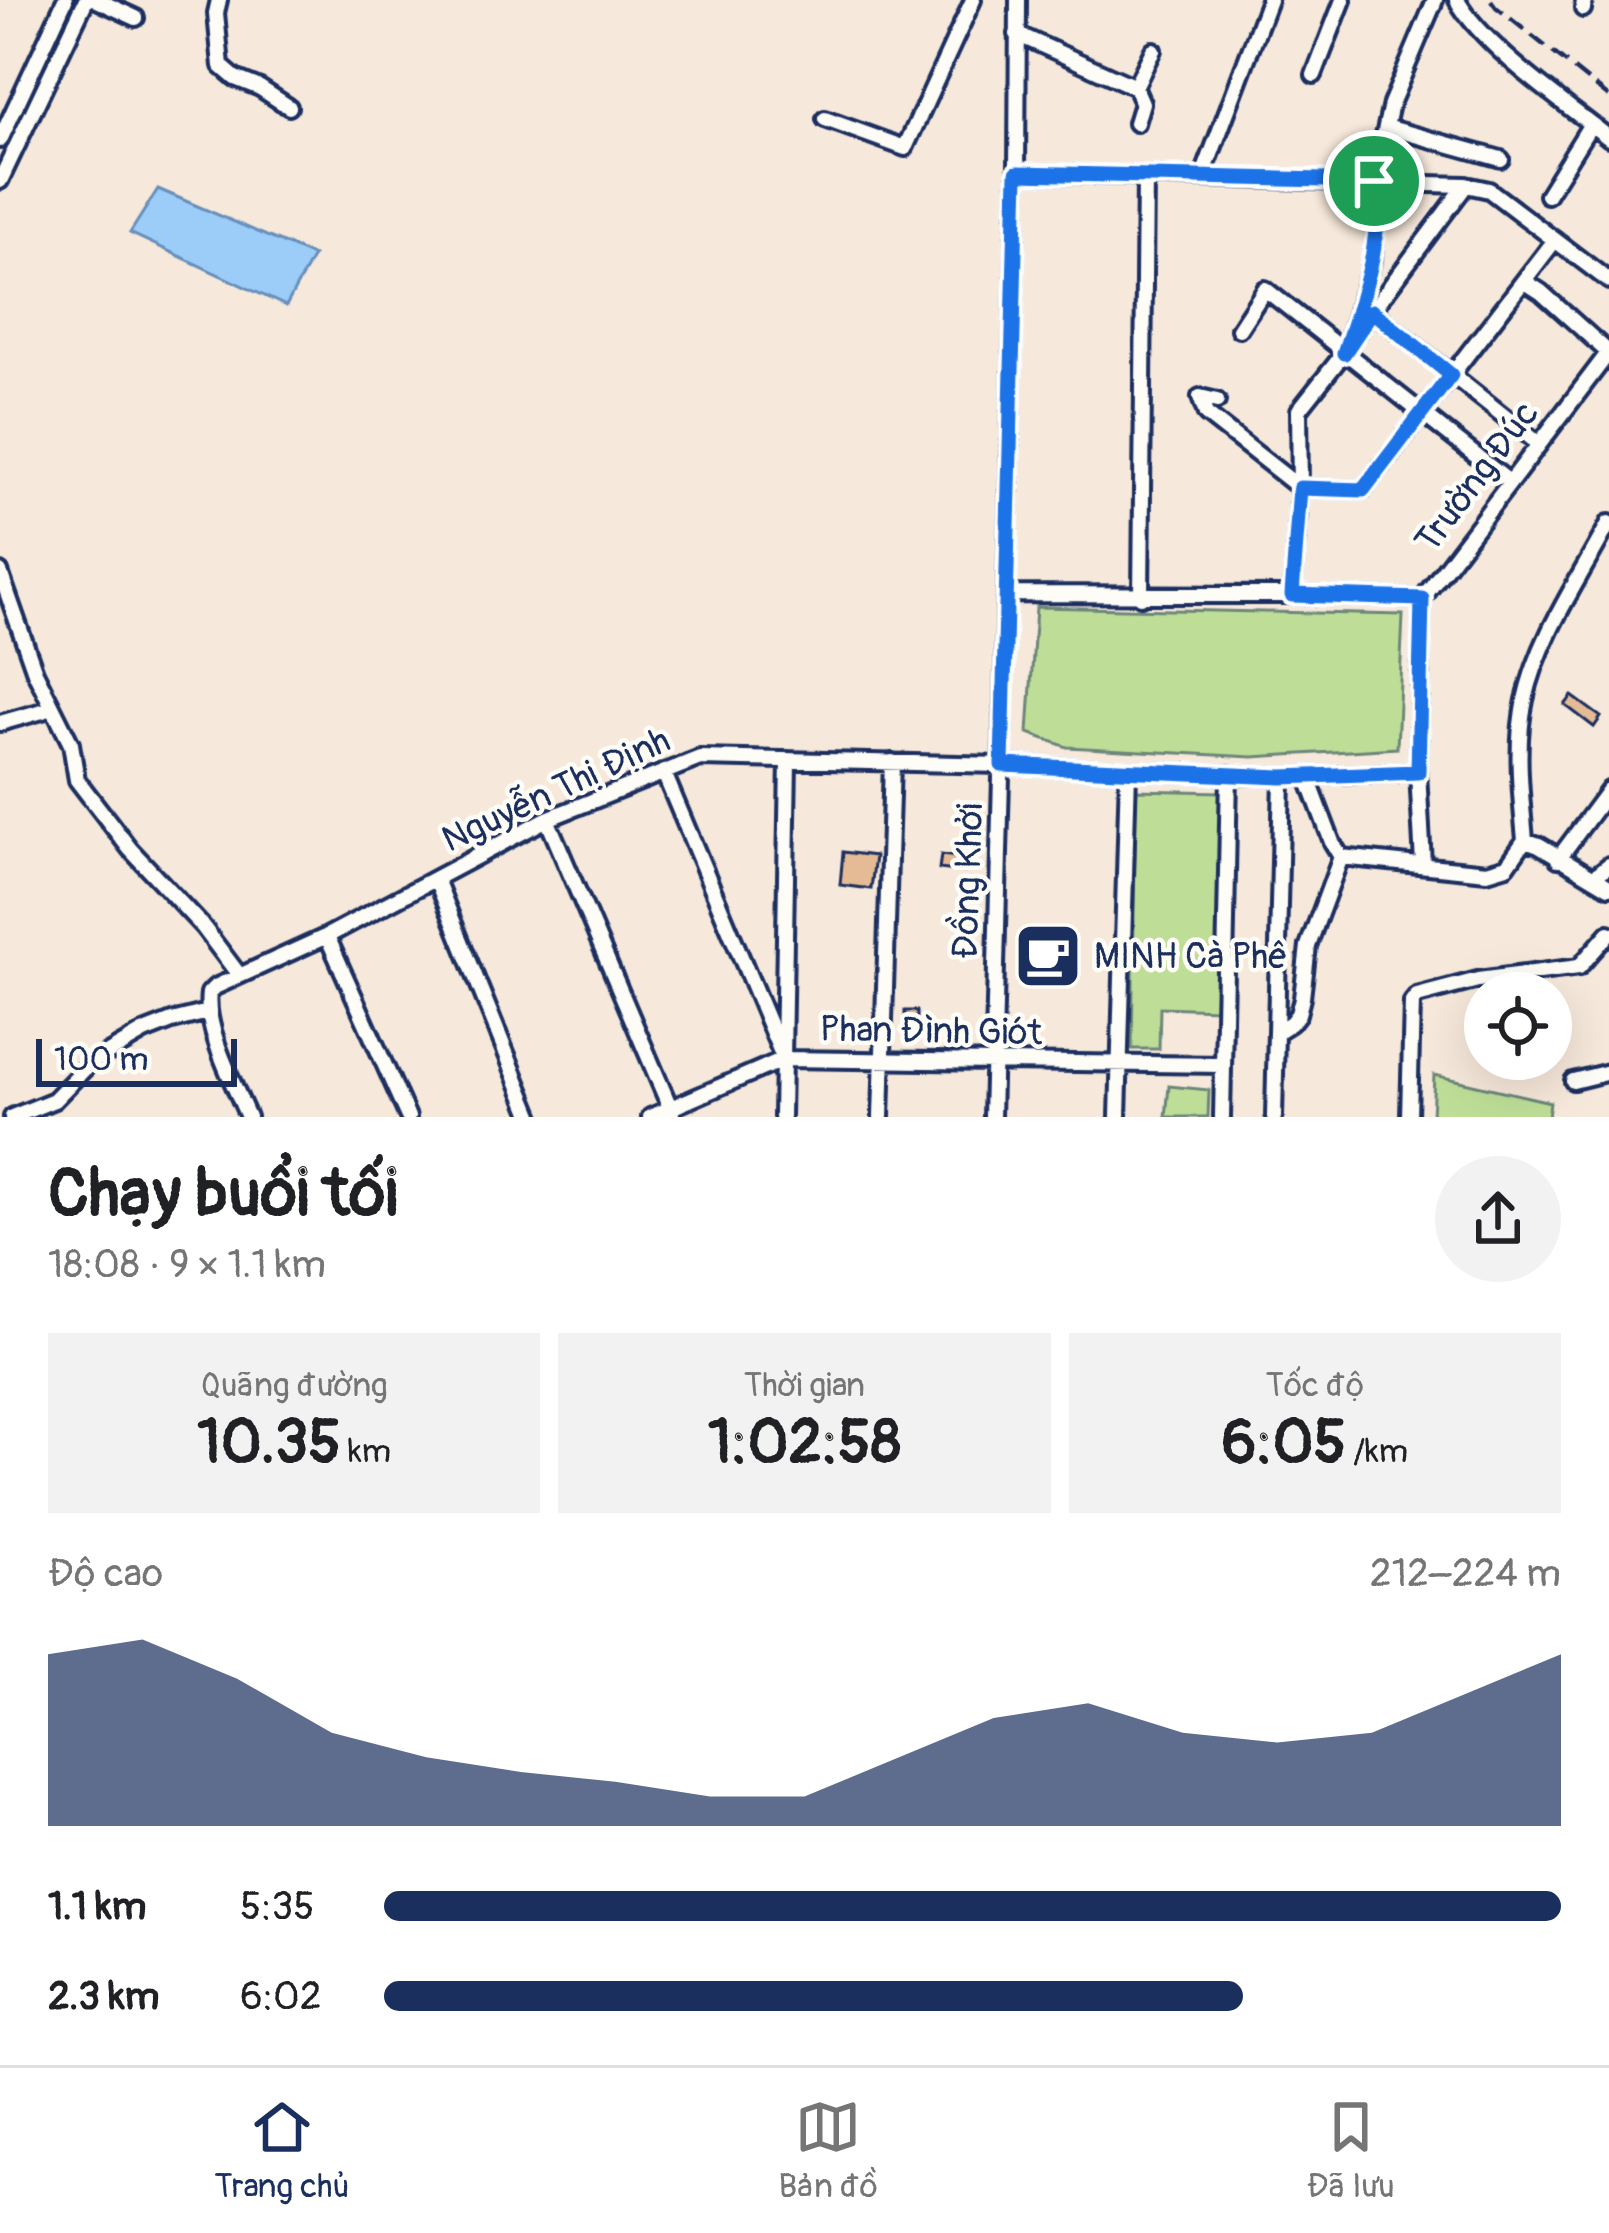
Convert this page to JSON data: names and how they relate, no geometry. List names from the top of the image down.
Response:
{
  "streets": {
    "street": [
      "Trường Đúc",
      "Nguyễn Thị Định",
      "Đồng Khởi",
      "Phan Đình Giót"
    ]
  },
  "crossings": [
    ["Trường Đúc", "Nguyễn Thị Định"],
    ["Nguyễn Thị Định", "Đồng Khởi"],
    ["Đồng Khởi", "Phan Đình Giót"]
  ],
  "places": {
    "cafe": ["MINH Cà Phê"]
  },
  "scale_bar": "100 m",
  "page": {
    "scale": "100 m",
    "heading": ["Chạy buổi tối", "18:08 · 9 × 1.1 km"],
    "stats": [
      ["Quãng đường", "10.35 km"],
      ["Thời gian", "1:02:58"],
      ["Tốc độ", "6:05 /km"]
    ],
    "chart": ["Độ cao", "212–224 m"],
    "list": [
      {
        "name": "1.1 km",
        "note": "5:35"
      },
      {
        "name": "2.3 km",
        "note": "6:02"
      }
    ],
    "tabs": ["Trang chủ", "Bản đồ", "Đã lưu"]
  }
}
